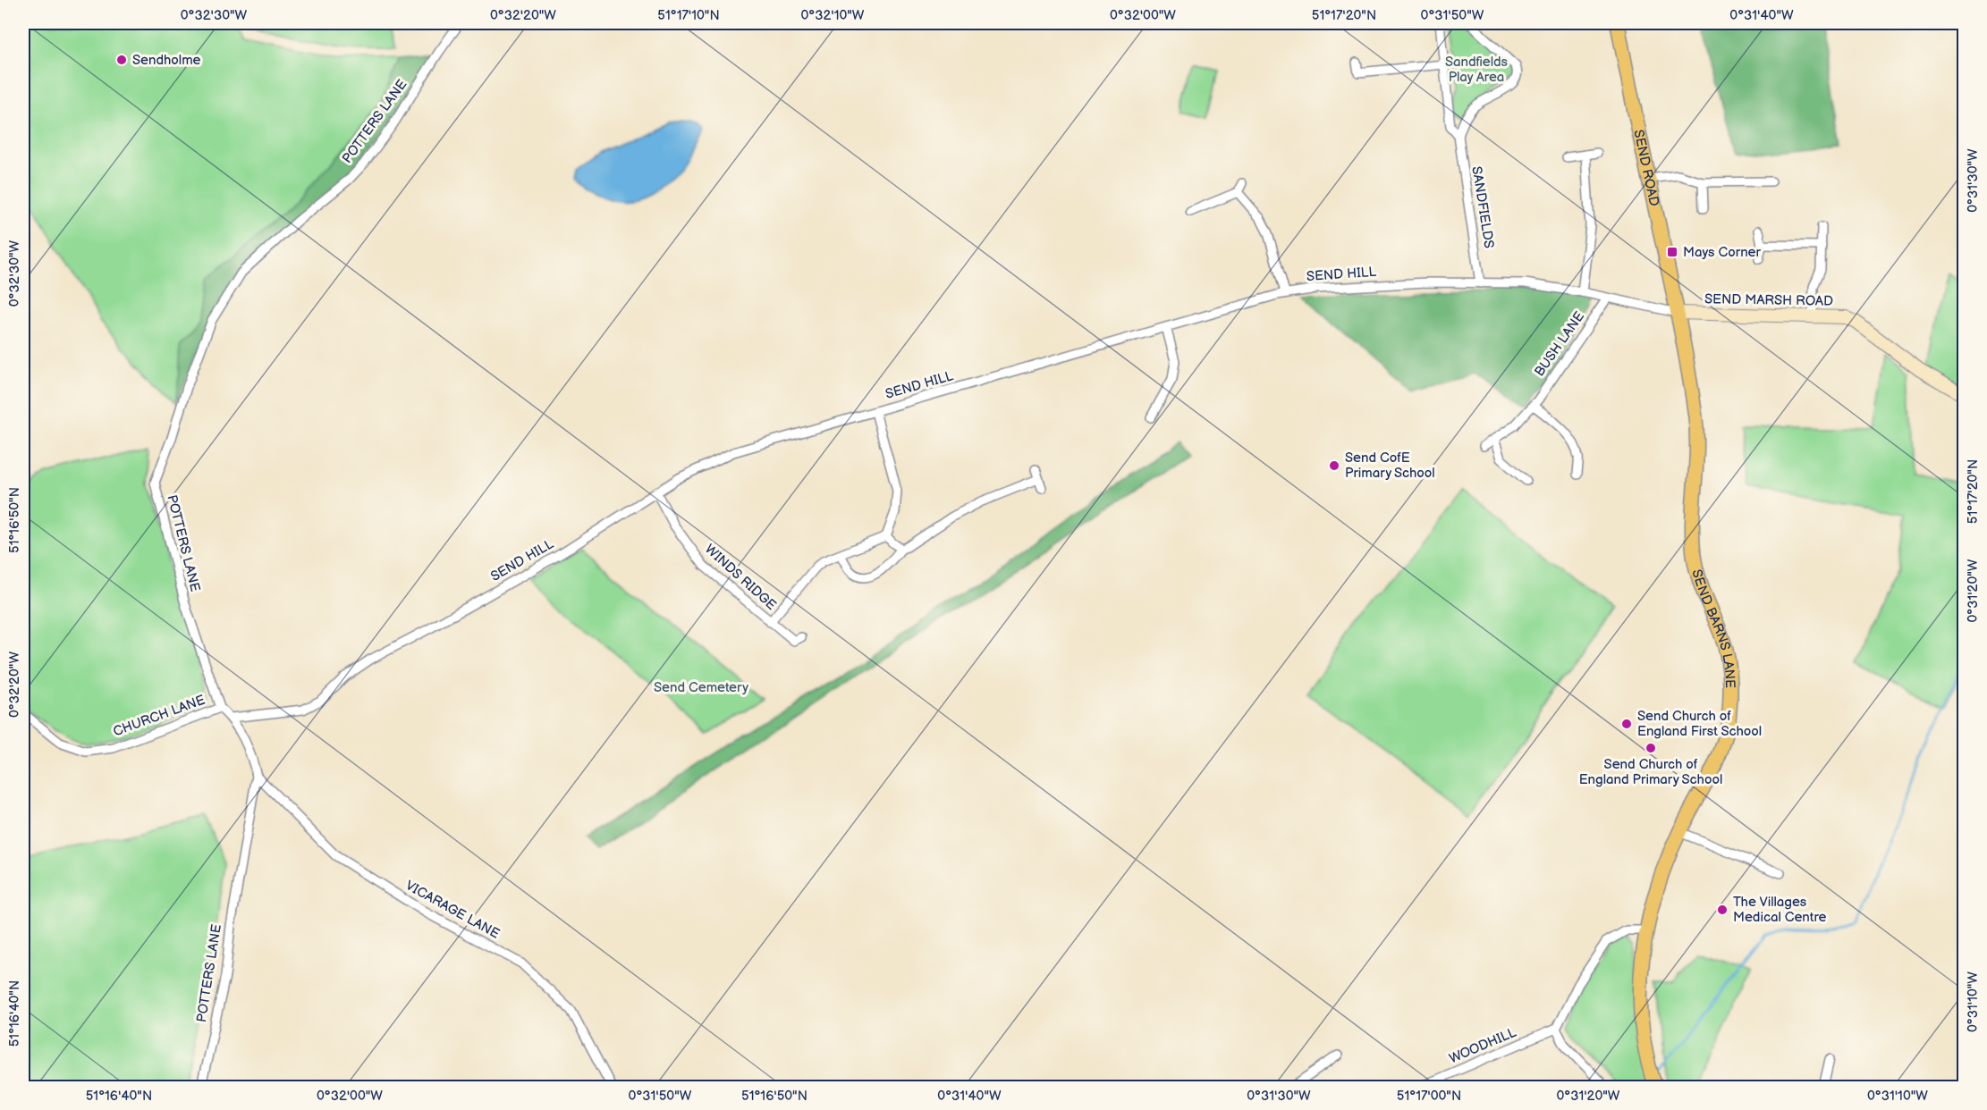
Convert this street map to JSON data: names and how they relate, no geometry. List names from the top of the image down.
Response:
{
  "streets": {
    "main road": ["SEND ROAD", "SEND MARSH ROAD", "SEND BARNS LANE"],
    "street": [
      "POTTERS LANE",
      "SANDFIELDS",
      "SEND HILL",
      "BUSH LANE",
      "WINDS RIDGE",
      "CHURCH LANE",
      "VICARAGE LANE",
      "WOODHILL"
    ]
  },
  "crossings": [
    ["POTTERS LANE", "SEND HILL"],
    ["POTTERS LANE", "CHURCH LANE"],
    ["POTTERS LANE", "VICARAGE LANE"],
    ["SEND ROAD", "SEND HILL"],
    ["SEND ROAD", "SEND MARSH ROAD"],
    ["SEND ROAD", "SEND BARNS LANE"],
    ["SANDFIELDS", "SEND HILL"],
    ["SEND HILL", "SEND MARSH ROAD"],
    ["SEND HILL", "BUSH LANE"],
    ["SEND HILL", "WINDS RIDGE"],
    ["SEND HILL", "SEND BARNS LANE"],
    ["SEND MARSH ROAD", "SEND BARNS LANE"]
  ],
  "parks": ["Sandfields Play Area", "Send Cemetery"],
  "places": {
    "other": [
      "Sendholme",
      "Send CofE Primary School",
      "Send Church of England First School",
      "Send Church of England Primary School",
      "The Villages Medical Centre"
    ],
    "transit": ["Mays Corner"]
  },
  "coordinates": [
    "0°32'30\"W",
    "0°32'20\"W",
    "51°17'10\"N",
    "0°32'10\"W",
    "0°32'00\"W",
    "51°17'20\"N",
    "0°31'50\"W",
    "0°31'40\"W",
    "0°31'30\"W",
    "51°16'50\"N",
    "0°31'20\"W",
    "0°31'10\"W",
    "51°16'40\"N",
    "51°17'00\"N"
  ]
}
